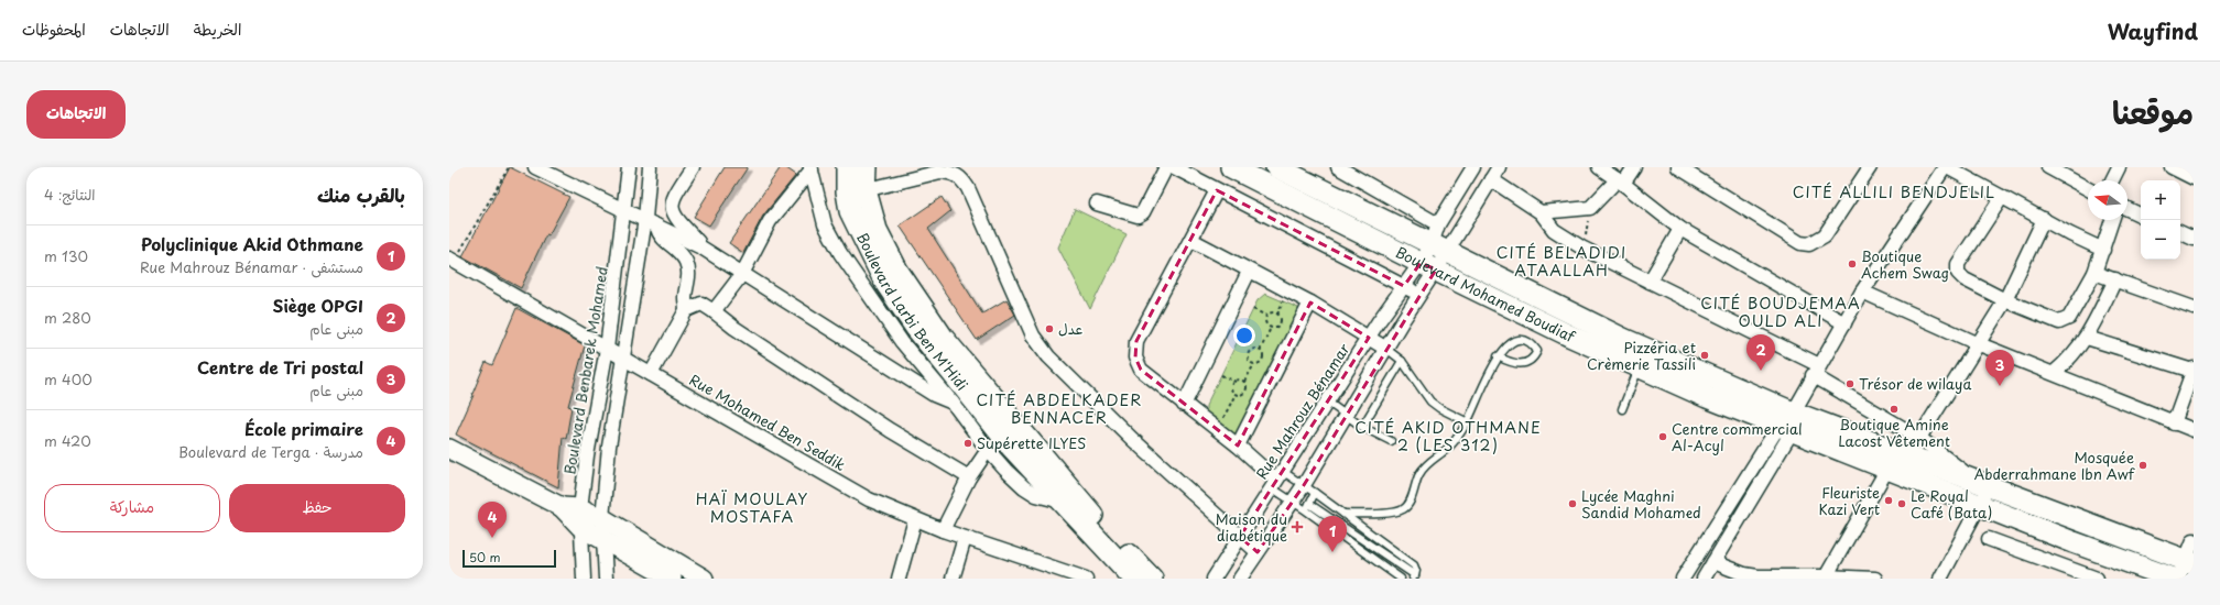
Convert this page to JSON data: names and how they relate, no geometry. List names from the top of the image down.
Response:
{
  "streets": {
    "main road": ["Boulevard Mohamed Boudiaf", "Boulevard Larbi Ben M'Hidi"],
    "street": ["Boulevard Benbarek Mohamed", "Rue Mahrouz Bénamar", "Rue Mohamed Ben Seddik"]
  },
  "crossings": [
    ["Boulevard Mohamed Boudiaf", "Rue Mahrouz Bénamar"],
    ["Boulevard Benbarek Mohamed", "Rue Mohamed Ben Seddik"]
  ],
  "districts": [
    "CITÉ ALLILI BENDJELIL",
    "CITÉ BELADIDI ATAALLAH",
    "CITÉ BOUDJEMAA OULD ALI",
    "CITÉ ABDELKADER BENNACER",
    "CITÉ AKID OTHMANE 2 (LES 312)",
    "HAÏ MOULAY MOSTAFA"
  ],
  "places": {
    "other": [
      "Boutique Achem Swag",
      "عدل",
      "Pizzéria et Crèmerie Tassili",
      "Trésor de wilaya",
      "Boutique Amine Lacost Vêtement",
      "Centre commercial Al-Acyl",
      "Supérette ILYES",
      "Mosquée Abderrahmane Ibn Awf",
      "Fleuriste Kazi Vert",
      "Lycée Maghni Sandid Mohamed",
      "Le Royal Café (Bata)"
    ],
    "health": ["Maison du diabétique"]
  },
  "scale_bar": "50 m",
  "north": "left",
  "page": {
    "header": "Wayfind",
    "nav": ["الخريطة", "الاتجاهات", "المحفوظات"],
    "title": "موقعنا",
    "buttons": [
      "الاتجاهات",
      ["حفظ", "مشاركة"]
    ],
    "heading": ["بالقرب منك", "النتائج: 4"],
    "map_buttons": ["+", "−"],
    "list": [
      {
        "mark": "1",
        "name": "Polyclinique Akid Othmane",
        "note": "مستشفى · Rue Mahrouz Bénamar",
        "value": "130 m"
      },
      {
        "mark": "2",
        "name": "Siège OPGI",
        "note": "مبنى عام",
        "value": "280 m"
      },
      {
        "mark": "3",
        "name": "Centre de Tri postal",
        "note": "مبنى عام",
        "value": "400 m"
      },
      {
        "mark": "4",
        "name": "École primaire",
        "note": "مدرسة · Boulevard de Terga",
        "value": "420 m"
      }
    ],
    "pins": [
      "2",
      "3",
      "4",
      "1"
    ],
    "scale": "50 m"
  }
}
